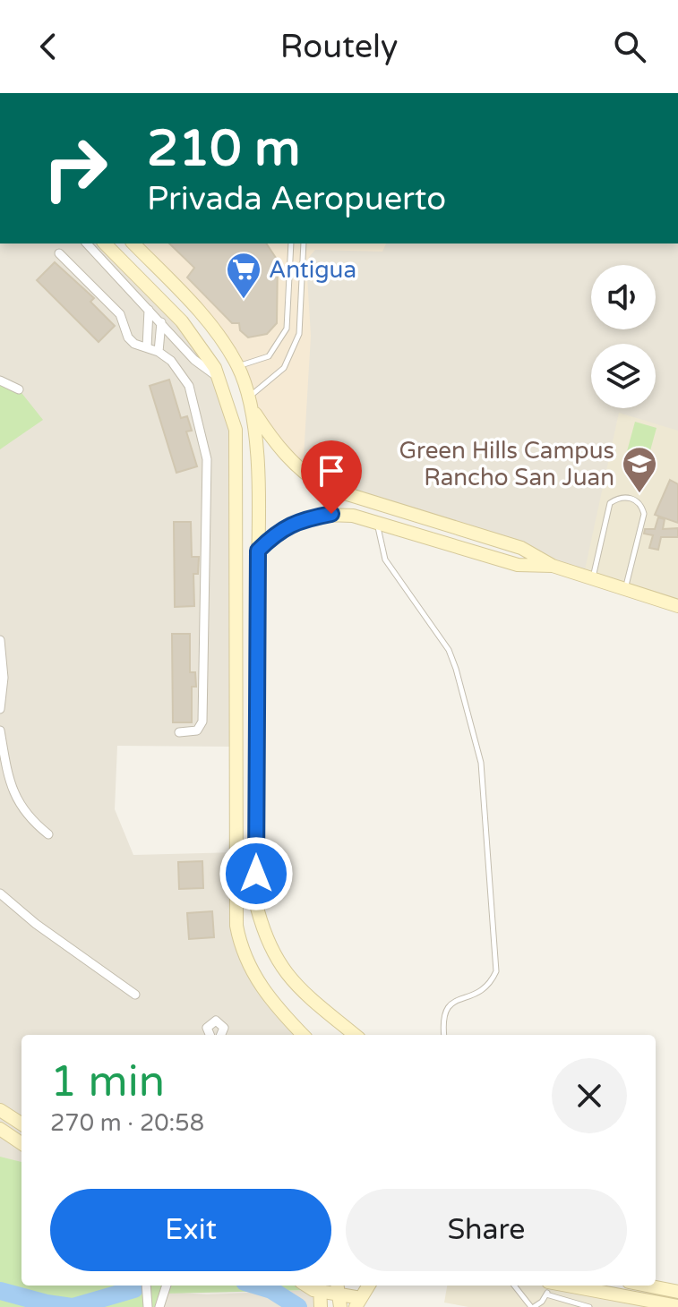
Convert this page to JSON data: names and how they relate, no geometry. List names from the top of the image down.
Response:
{
  "places": {
    "supermarket": ["Antigua"],
    "school or university": ["Green Hills Campus Rancho San Juan"]
  },
  "page": {
    "header": "Routely",
    "turn": ["210 m", "Privada Aeropuerto"],
    "heading": ["1 min", "270 m · 20:58"],
    "buttons": ["Exit", "Share"]
  }
}
